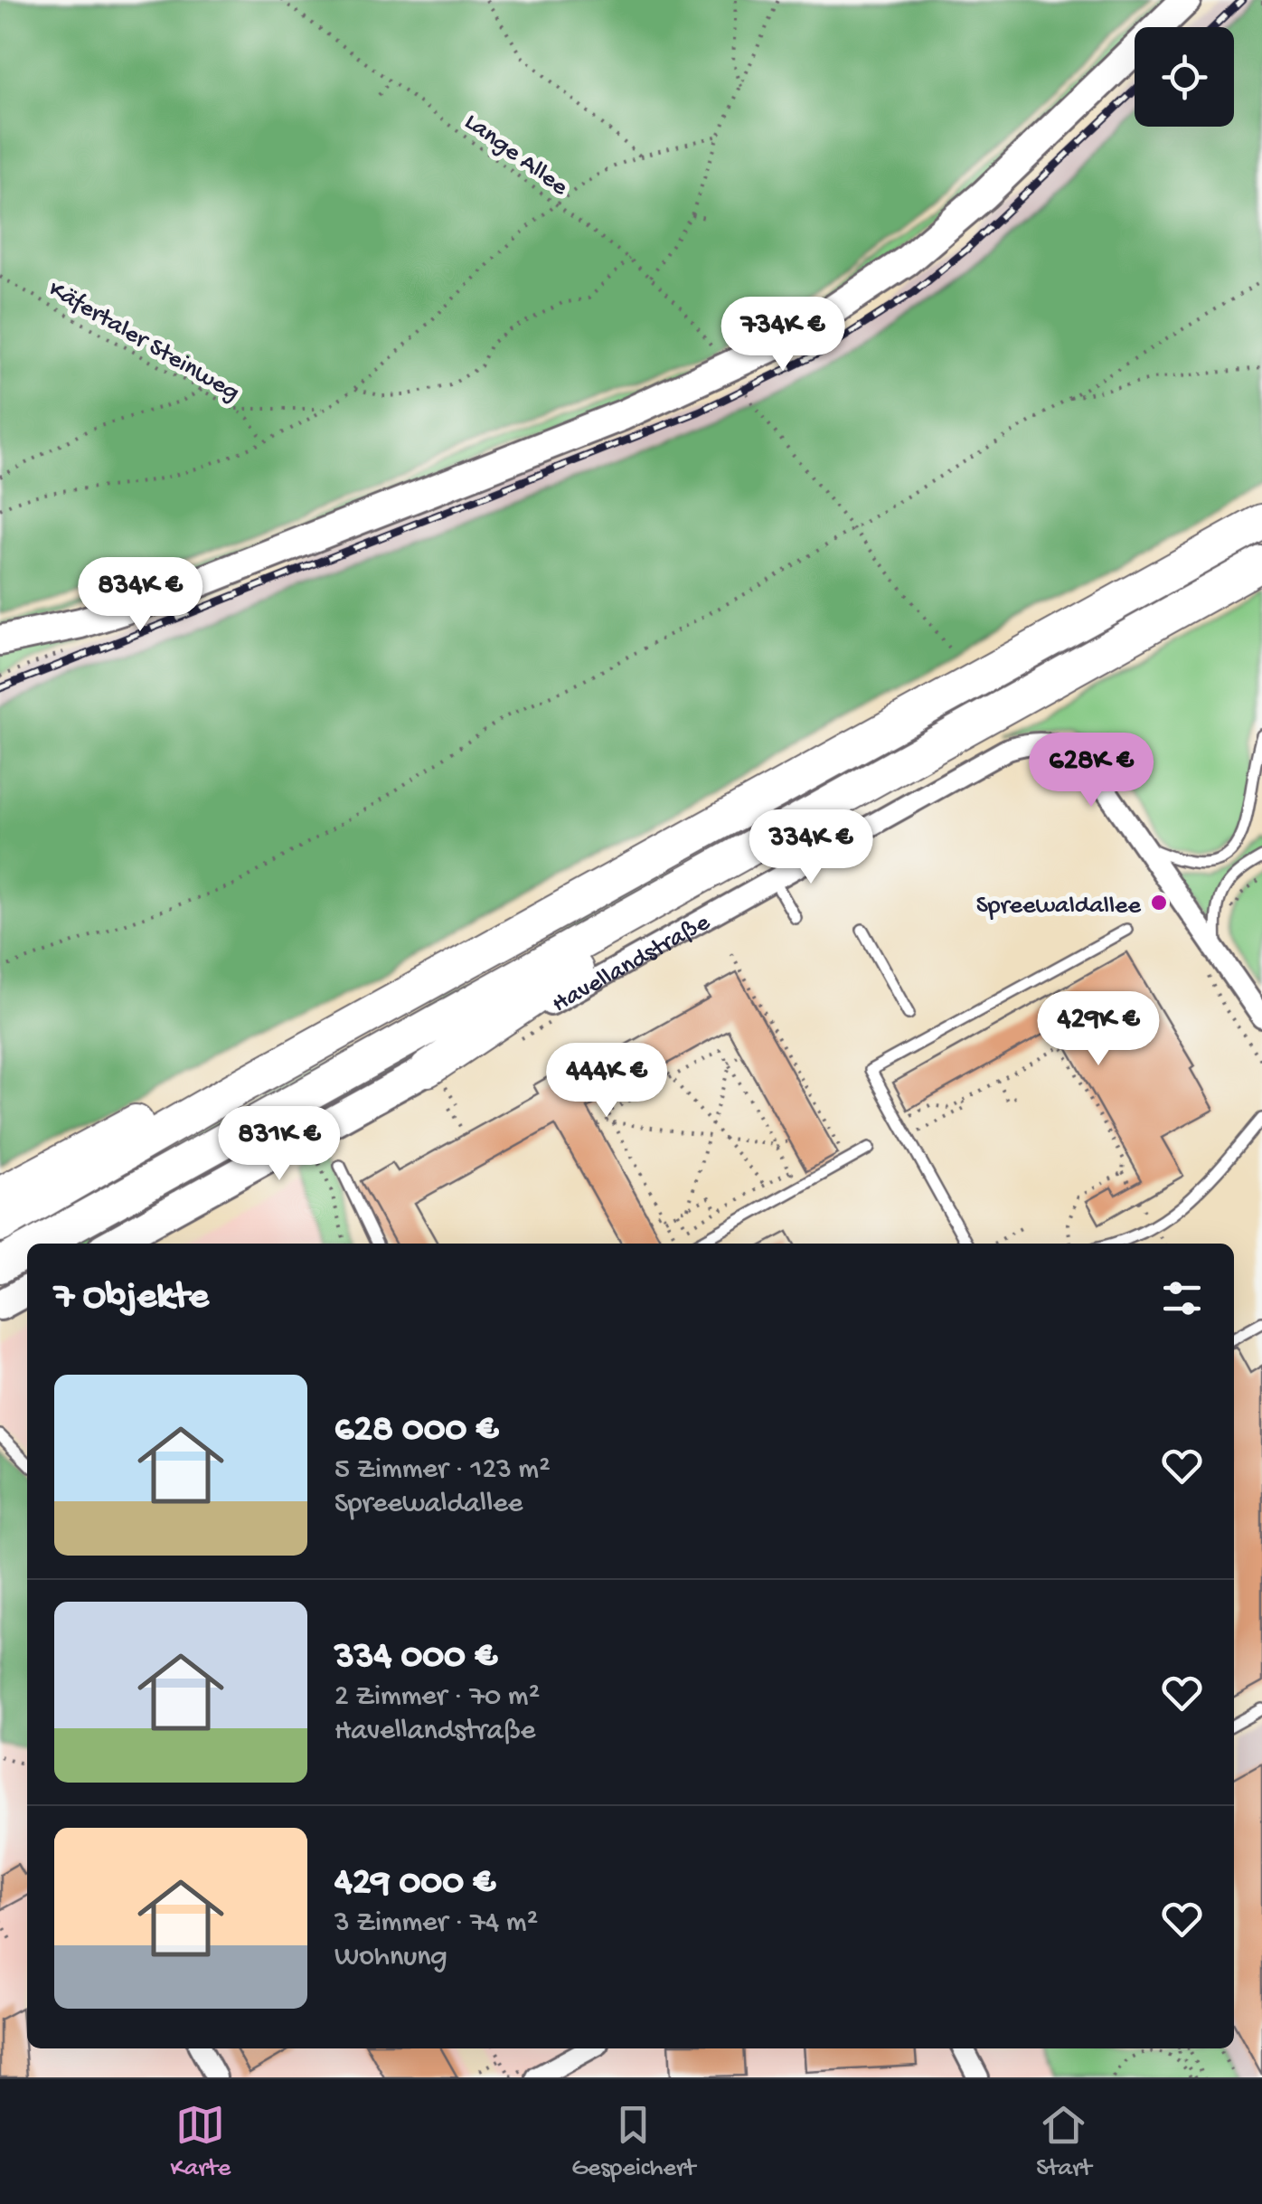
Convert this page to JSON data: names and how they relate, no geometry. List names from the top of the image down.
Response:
{
  "streets": {
    "main road": ["Havellandstraße"],
    "path": ["Lange Allee", "Käfertaler Steinweg"]
  },
  "places": ["Spreewaldallee"],
  "page": {
    "price": [
      "734K €",
      "834K €",
      "628K €",
      "334K €",
      "429K €",
      "444K €",
      "831K €"
    ],
    "heading": "7 Objekte",
    "list": [
      {
        "name": "628 000 €",
        "note": "5 Zimmer · 123 m² · Spreewaldallee"
      },
      {
        "name": "334 000 €",
        "note": "2 Zimmer · 70 m² · Havellandstraße"
      },
      {
        "name": "429 000 €",
        "note": "3 Zimmer · 74 m² · Wohnung"
      }
    ],
    "tabs": ["Karte", "Gespeichert", "Start"]
  }
}
